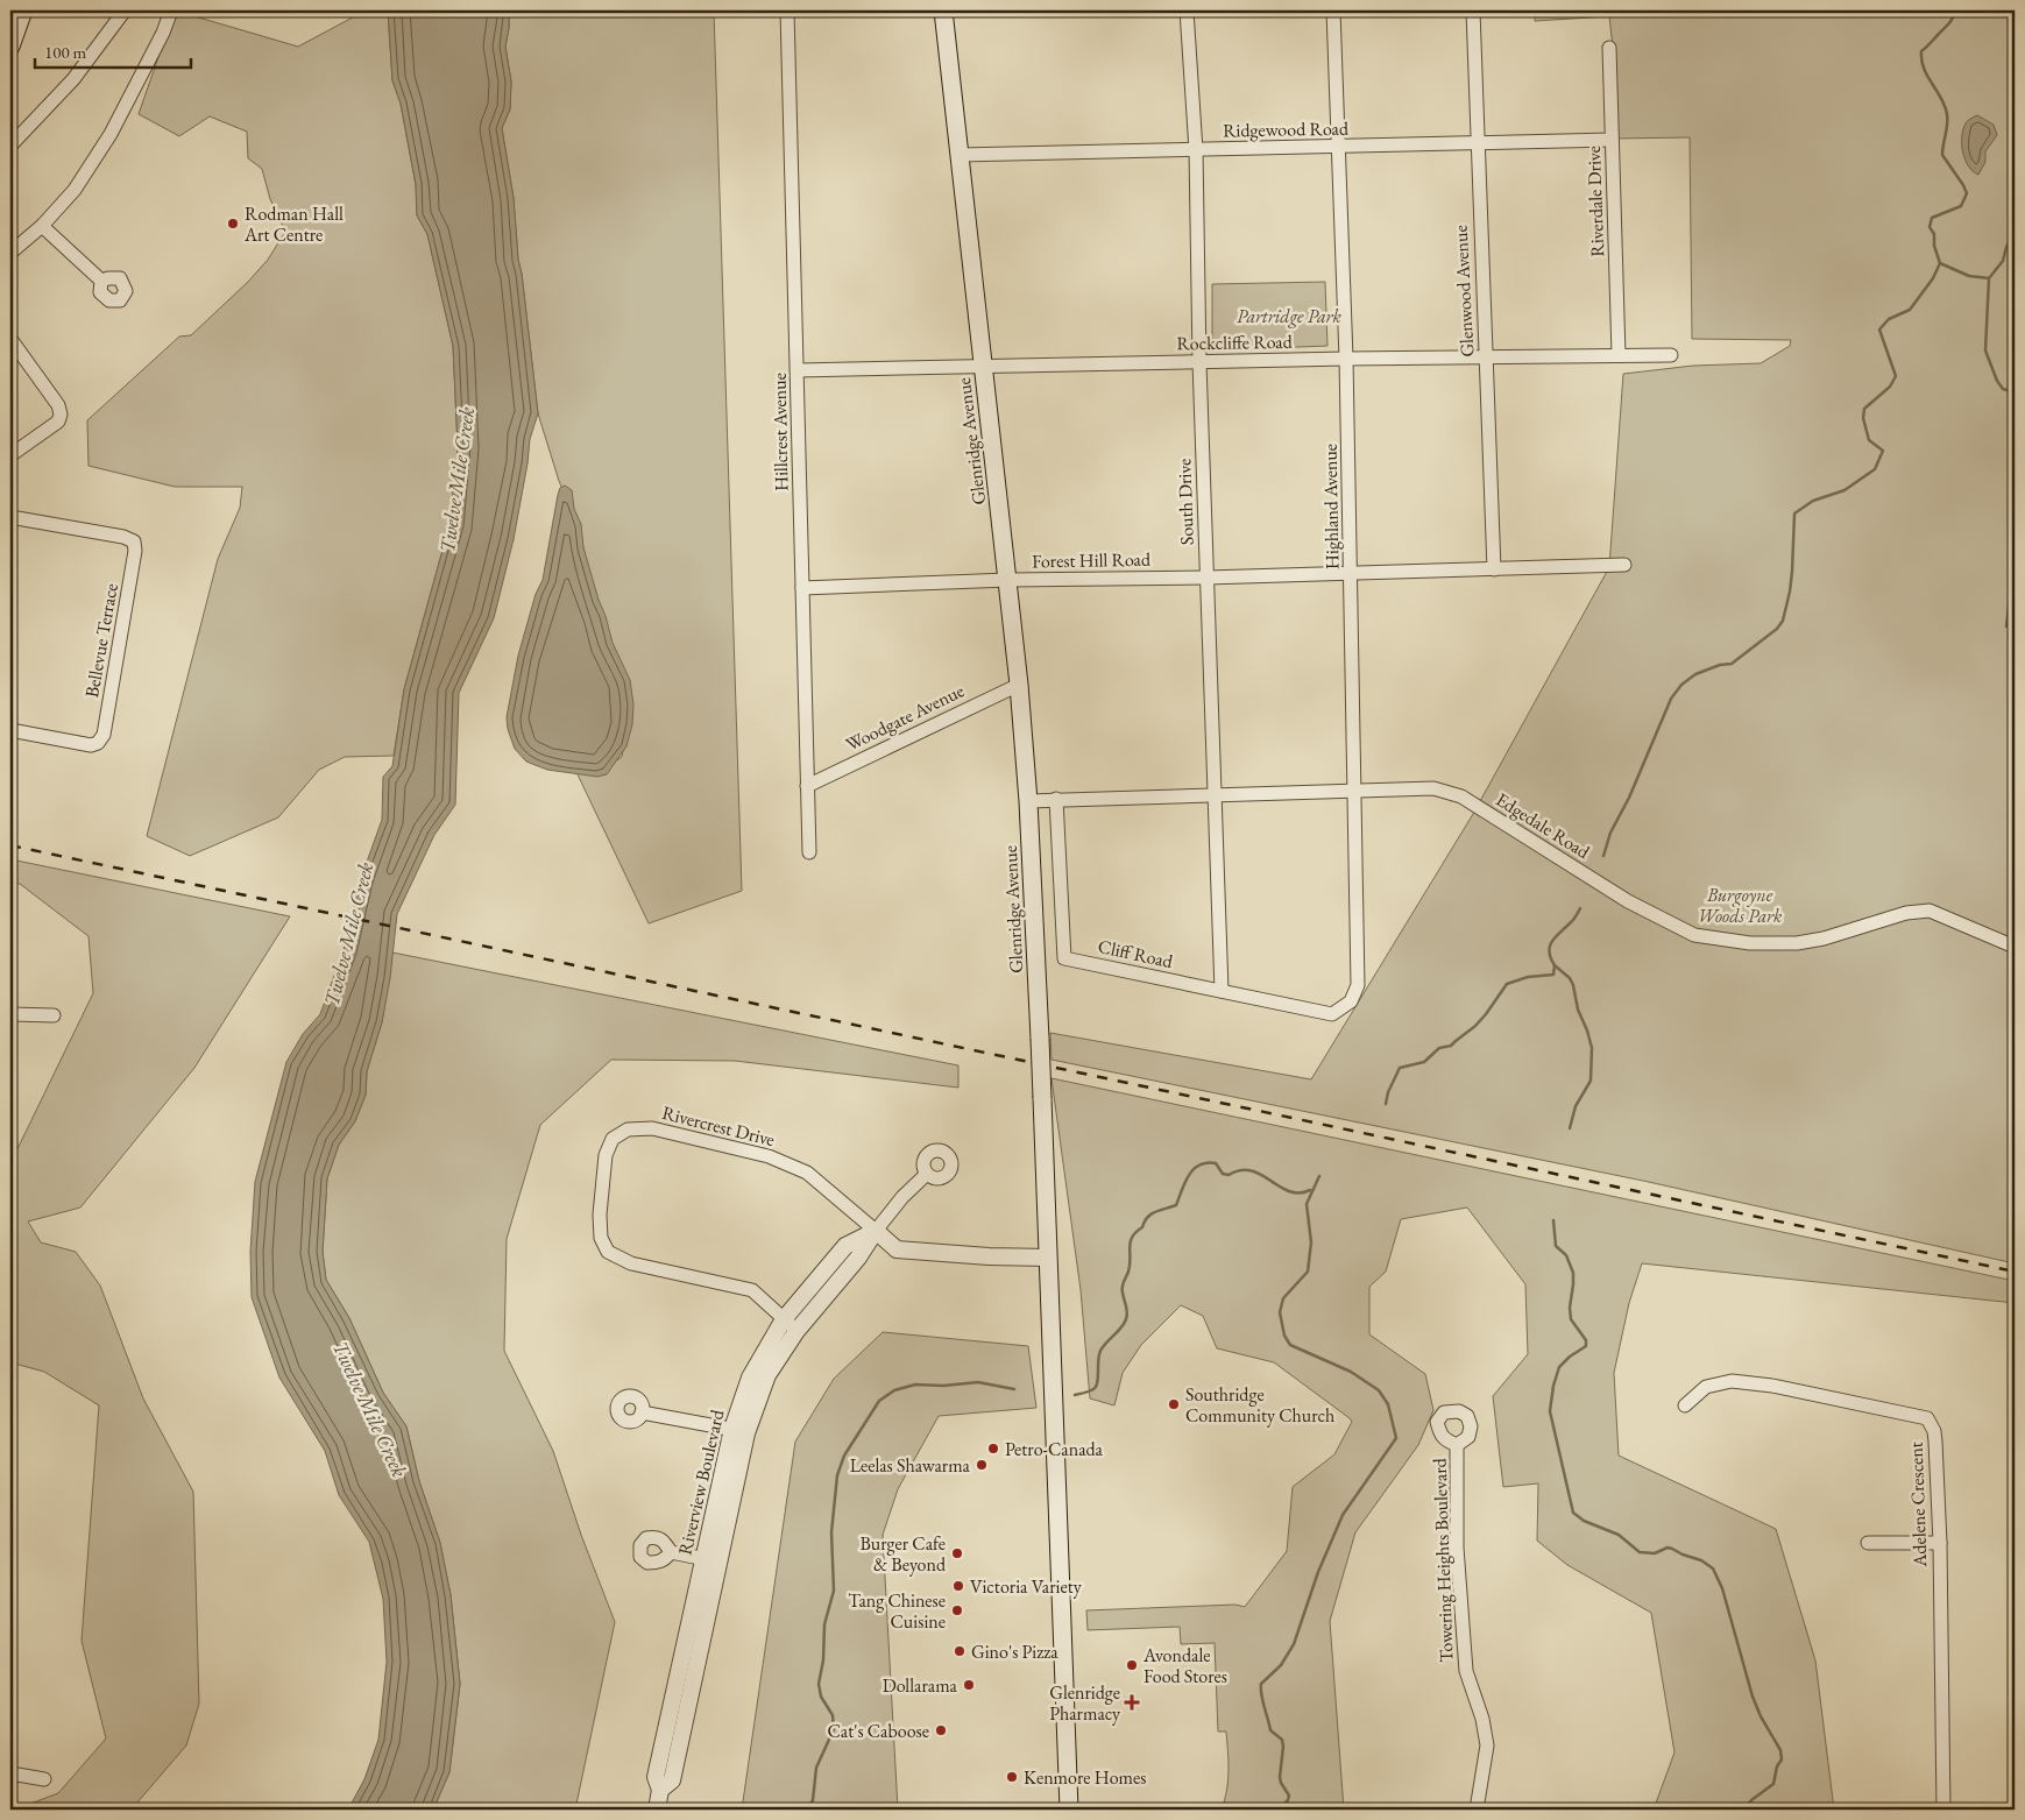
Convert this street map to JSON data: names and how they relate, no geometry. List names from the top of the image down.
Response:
{
  "streets": {
    "main road": ["Glenridge Avenue"],
    "street": [
      "Ridgewood Road",
      "Riverdale Drive",
      "Glenwood Avenue",
      "Rockcliffe Road",
      "Hillcrest Avenue",
      "South Drive",
      "Highland Avenue",
      "Forest Hill Road",
      "Bellevue Terrace",
      "Woodgate Avenue",
      "Edgedale Road",
      "Cliff Road",
      "Rivercrest Drive",
      "Riverview Boulevard",
      "Adelene Crescent",
      "Towering Heights Boulevard"
    ]
  },
  "crossings": [
    ["Ridgewood Road", "Riverdale Drive"],
    ["Ridgewood Road", "Glenwood Avenue"],
    ["Ridgewood Road", "Glenridge Avenue"],
    ["Ridgewood Road", "South Drive"],
    ["Ridgewood Road", "Highland Avenue"],
    ["Riverdale Drive", "Rockcliffe Road"],
    ["Glenwood Avenue", "Rockcliffe Road"],
    ["Glenwood Avenue", "Forest Hill Road"],
    ["Rockcliffe Road", "Hillcrest Avenue"],
    ["Rockcliffe Road", "Glenridge Avenue"],
    ["Rockcliffe Road", "South Drive"],
    ["Rockcliffe Road", "Highland Avenue"],
    ["Hillcrest Avenue", "Forest Hill Road"],
    ["Hillcrest Avenue", "Woodgate Avenue"],
    ["Glenridge Avenue", "Forest Hill Road"],
    ["Glenridge Avenue", "Woodgate Avenue"],
    ["Glenridge Avenue", "Edgedale Road"],
    ["South Drive", "Forest Hill Road"],
    ["South Drive", "Edgedale Road"],
    ["South Drive", "Cliff Road"],
    ["Highland Avenue", "Forest Hill Road"],
    ["Highland Avenue", "Edgedale Road"],
    ["Highland Avenue", "Cliff Road"],
    ["Edgedale Road", "Cliff Road"],
    ["Rivercrest Drive", "Riverview Boulevard"]
  ],
  "water": ["Twelve Mile Creek"],
  "parks": ["Partridge Park", "Burgoyne Woods Park"],
  "places": {
    "other": [
      "Rodman Hall Art Centre",
      "Southridge Community Church",
      "Petro-Canada",
      "Leelas Shawarma",
      "Burger Cafe & Beyond",
      "Victoria Variety",
      "Tang Chinese Cuisine",
      "Gino's Pizza",
      "Avondale Food Stores",
      "Dollarama",
      "Cat's Caboose",
      "Kenmore Homes"
    ],
    "health": ["Glenridge Pharmacy"]
  },
  "scale_bar": "100 m"
}
